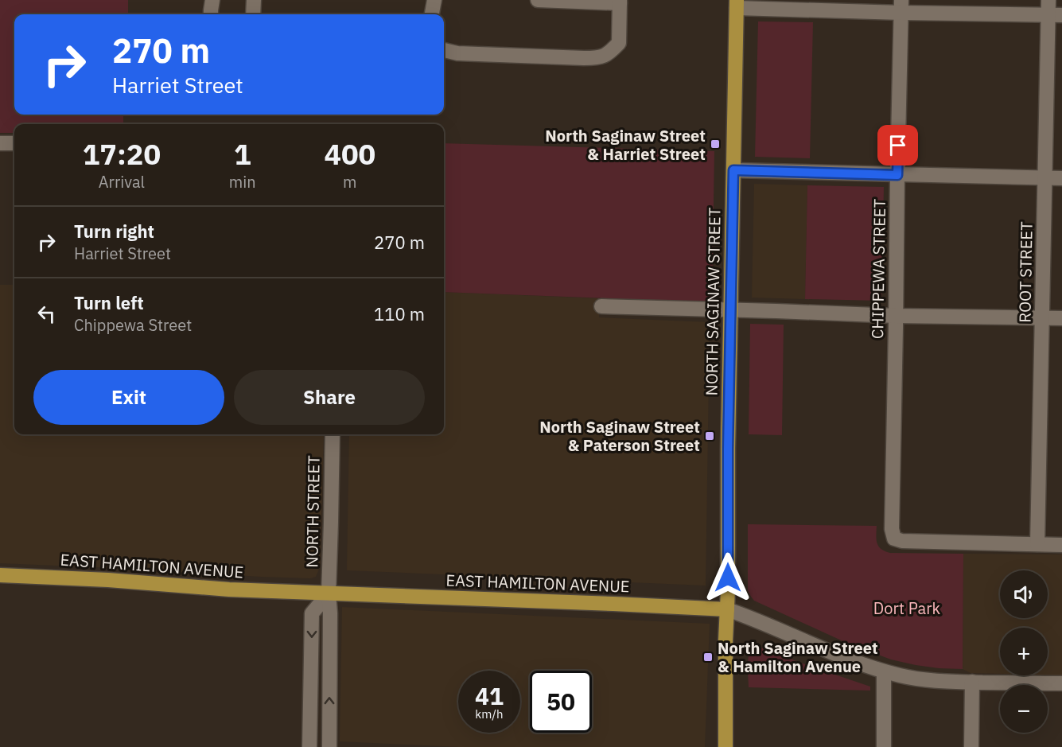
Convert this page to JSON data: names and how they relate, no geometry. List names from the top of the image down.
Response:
{
  "streets": {
    "main road": ["NORTH SAGINAW STREET", "EAST HAMILTON AVENUE"],
    "street": ["CHIPPEWA STREET", "ROOT STREET", "NORTH STREET"]
  },
  "crossings": [
    ["CHIPPEWA STREET", "ROOT STREET"],
    ["NORTH SAGINAW STREET", "EAST HAMILTON AVENUE"],
    ["NORTH STREET", "EAST HAMILTON AVENUE"]
  ],
  "parks": ["Dort Park"],
  "places": {
    "transit": ["North Saginaw Street & Harriet Street", "North Saginaw Street & Paterson Street", "North Saginaw Street & Hamilton Avenue"]
  },
  "page": {
    "turn": ["270 m", "Harriet Street"],
    "eta": [
      "17:20",
      "Arrival",
      "1",
      "min",
      "400",
      "m"
    ],
    "list": [
      {
        "name": "Turn right",
        "note": "Harriet Street",
        "value": "270 m"
      },
      {
        "name": "Turn left",
        "note": "Chippewa Street",
        "value": "110 m"
      }
    ],
    "buttons": ["Exit", "Share"],
    "map_buttons": ["+", "−"],
    "speed": "41 km/h",
    "limit": "50"
  }
}
